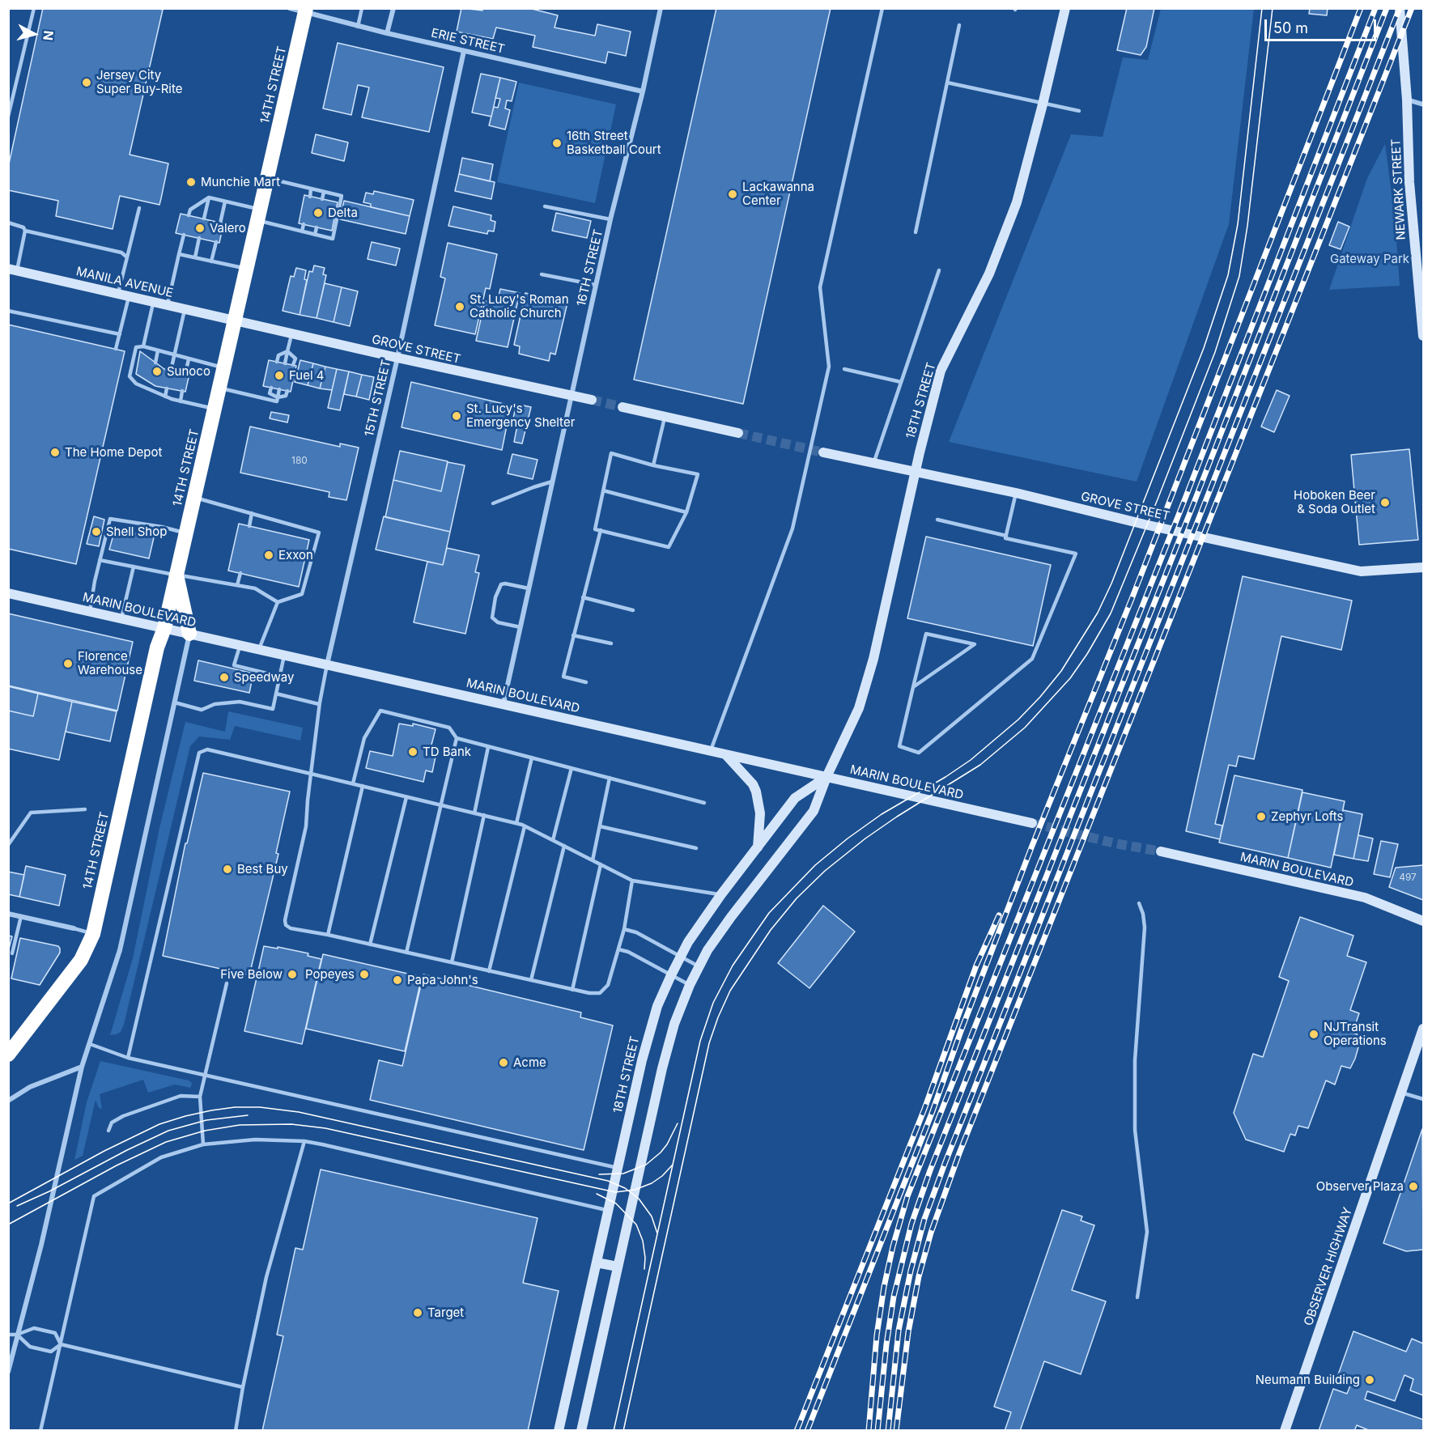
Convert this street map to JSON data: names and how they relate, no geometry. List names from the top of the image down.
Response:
{
  "streets": {
    "highway": ["14TH STREET"],
    "street": [
      "ERIE STREET",
      "NEWARK STREET",
      "16TH STREET",
      "MANILA AVENUE",
      "GROVE STREET",
      "15TH STREET",
      "18TH STREET",
      "MARIN BOULEVARD",
      "OBSERVER HIGHWAY"
    ]
  },
  "crossings": [
    ["ERIE STREET", "14TH STREET"],
    ["ERIE STREET", "16TH STREET"],
    ["ERIE STREET", "15TH STREET"],
    ["14TH STREET", "MANILA AVENUE"],
    ["14TH STREET", "GROVE STREET"],
    ["14TH STREET", "MARIN BOULEVARD"],
    ["16TH STREET", "GROVE STREET"],
    ["16TH STREET", "MARIN BOULEVARD"],
    ["MANILA AVENUE", "GROVE STREET"],
    ["GROVE STREET", "15TH STREET"],
    ["GROVE STREET", "18TH STREET"],
    ["15TH STREET", "MARIN BOULEVARD"],
    ["18TH STREET", "MARIN BOULEVARD"]
  ],
  "parks": ["Gateway Park"],
  "places": [
    "Jersey City Super Buy-Rite",
    "16th Street Basketball Court",
    "Munchie Mart",
    "Lackawanna Center",
    "Delta",
    "Valero",
    "St. Lucy's Roman Catholic Church",
    "Sunoco",
    "Fuel 4",
    "St. Lucy's Emergency Shelter",
    "The Home Depot",
    "Hoboken Beer & Soda Outlet",
    "Shell Shop",
    "Exxon",
    "Florence Warehouse",
    "Speedway",
    "TD Bank",
    "Zephyr Lofts",
    "Best Buy",
    "Five Below",
    "Popeyes",
    "Papa John's",
    "NJTransit Operations",
    "Acme",
    "Observer Plaza",
    "Target",
    "Neumann Building"
  ],
  "house_numbers": ["180", "497"],
  "scale_bar": "50 m",
  "north": "right"
}
